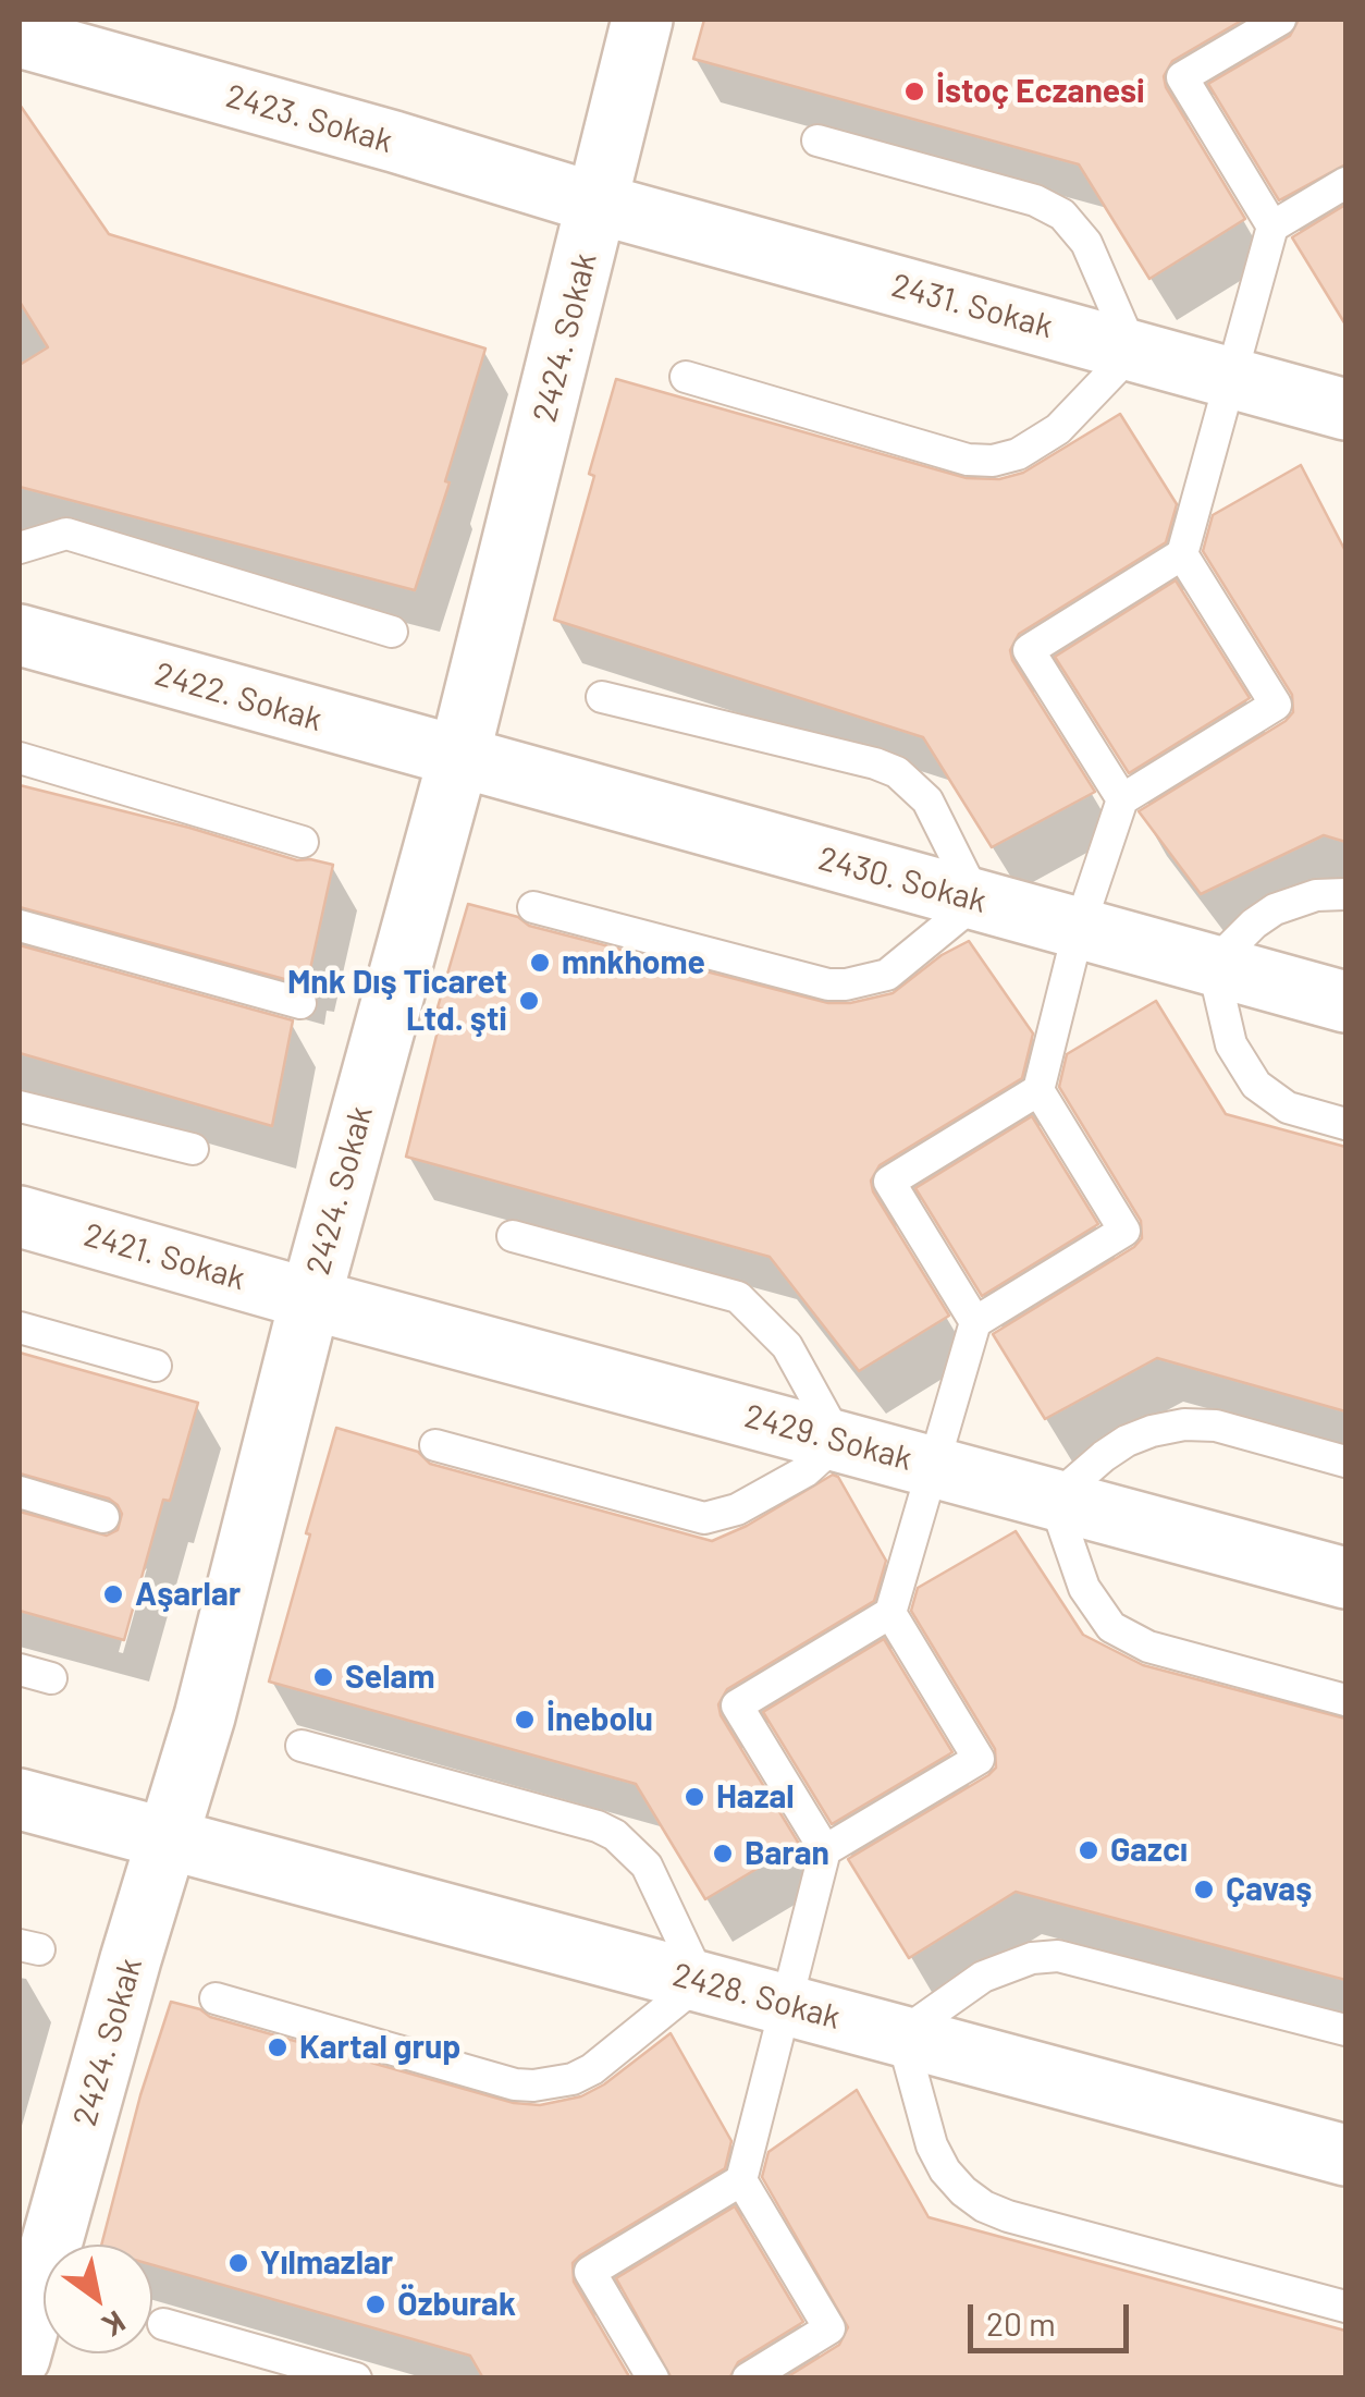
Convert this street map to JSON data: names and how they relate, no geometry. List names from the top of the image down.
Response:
{
  "streets": {
    "street": [
      "2423. Sokak",
      "2431. Sokak",
      "2424. Sokak",
      "2422. Sokak",
      "2430. Sokak",
      "2421. Sokak",
      "2429. Sokak",
      "2428. Sokak"
    ]
  },
  "crossings": [
    ["2423. Sokak", "2431. Sokak"],
    ["2423. Sokak", "2424. Sokak"],
    ["2431. Sokak", "2424. Sokak"],
    ["2424. Sokak", "2422. Sokak"],
    ["2424. Sokak", "2430. Sokak"],
    ["2424. Sokak", "2421. Sokak"],
    ["2424. Sokak", "2429. Sokak"],
    ["2424. Sokak", "2428. Sokak"],
    ["2422. Sokak", "2430. Sokak"],
    ["2421. Sokak", "2429. Sokak"]
  ],
  "places": [
    "İstoç Eczanesi",
    "mnkhome",
    "Mnk Dış Ticaret Ltd. şti",
    "Aşarlar",
    "Selam",
    "İnebolu",
    "Hazal",
    "Gazcı",
    "Baran",
    "Çavaş",
    "Kartal grup",
    "Yılmazlar",
    "Özburak"
  ],
  "scale_bar": "20 m",
  "north": "bottom right"
}
